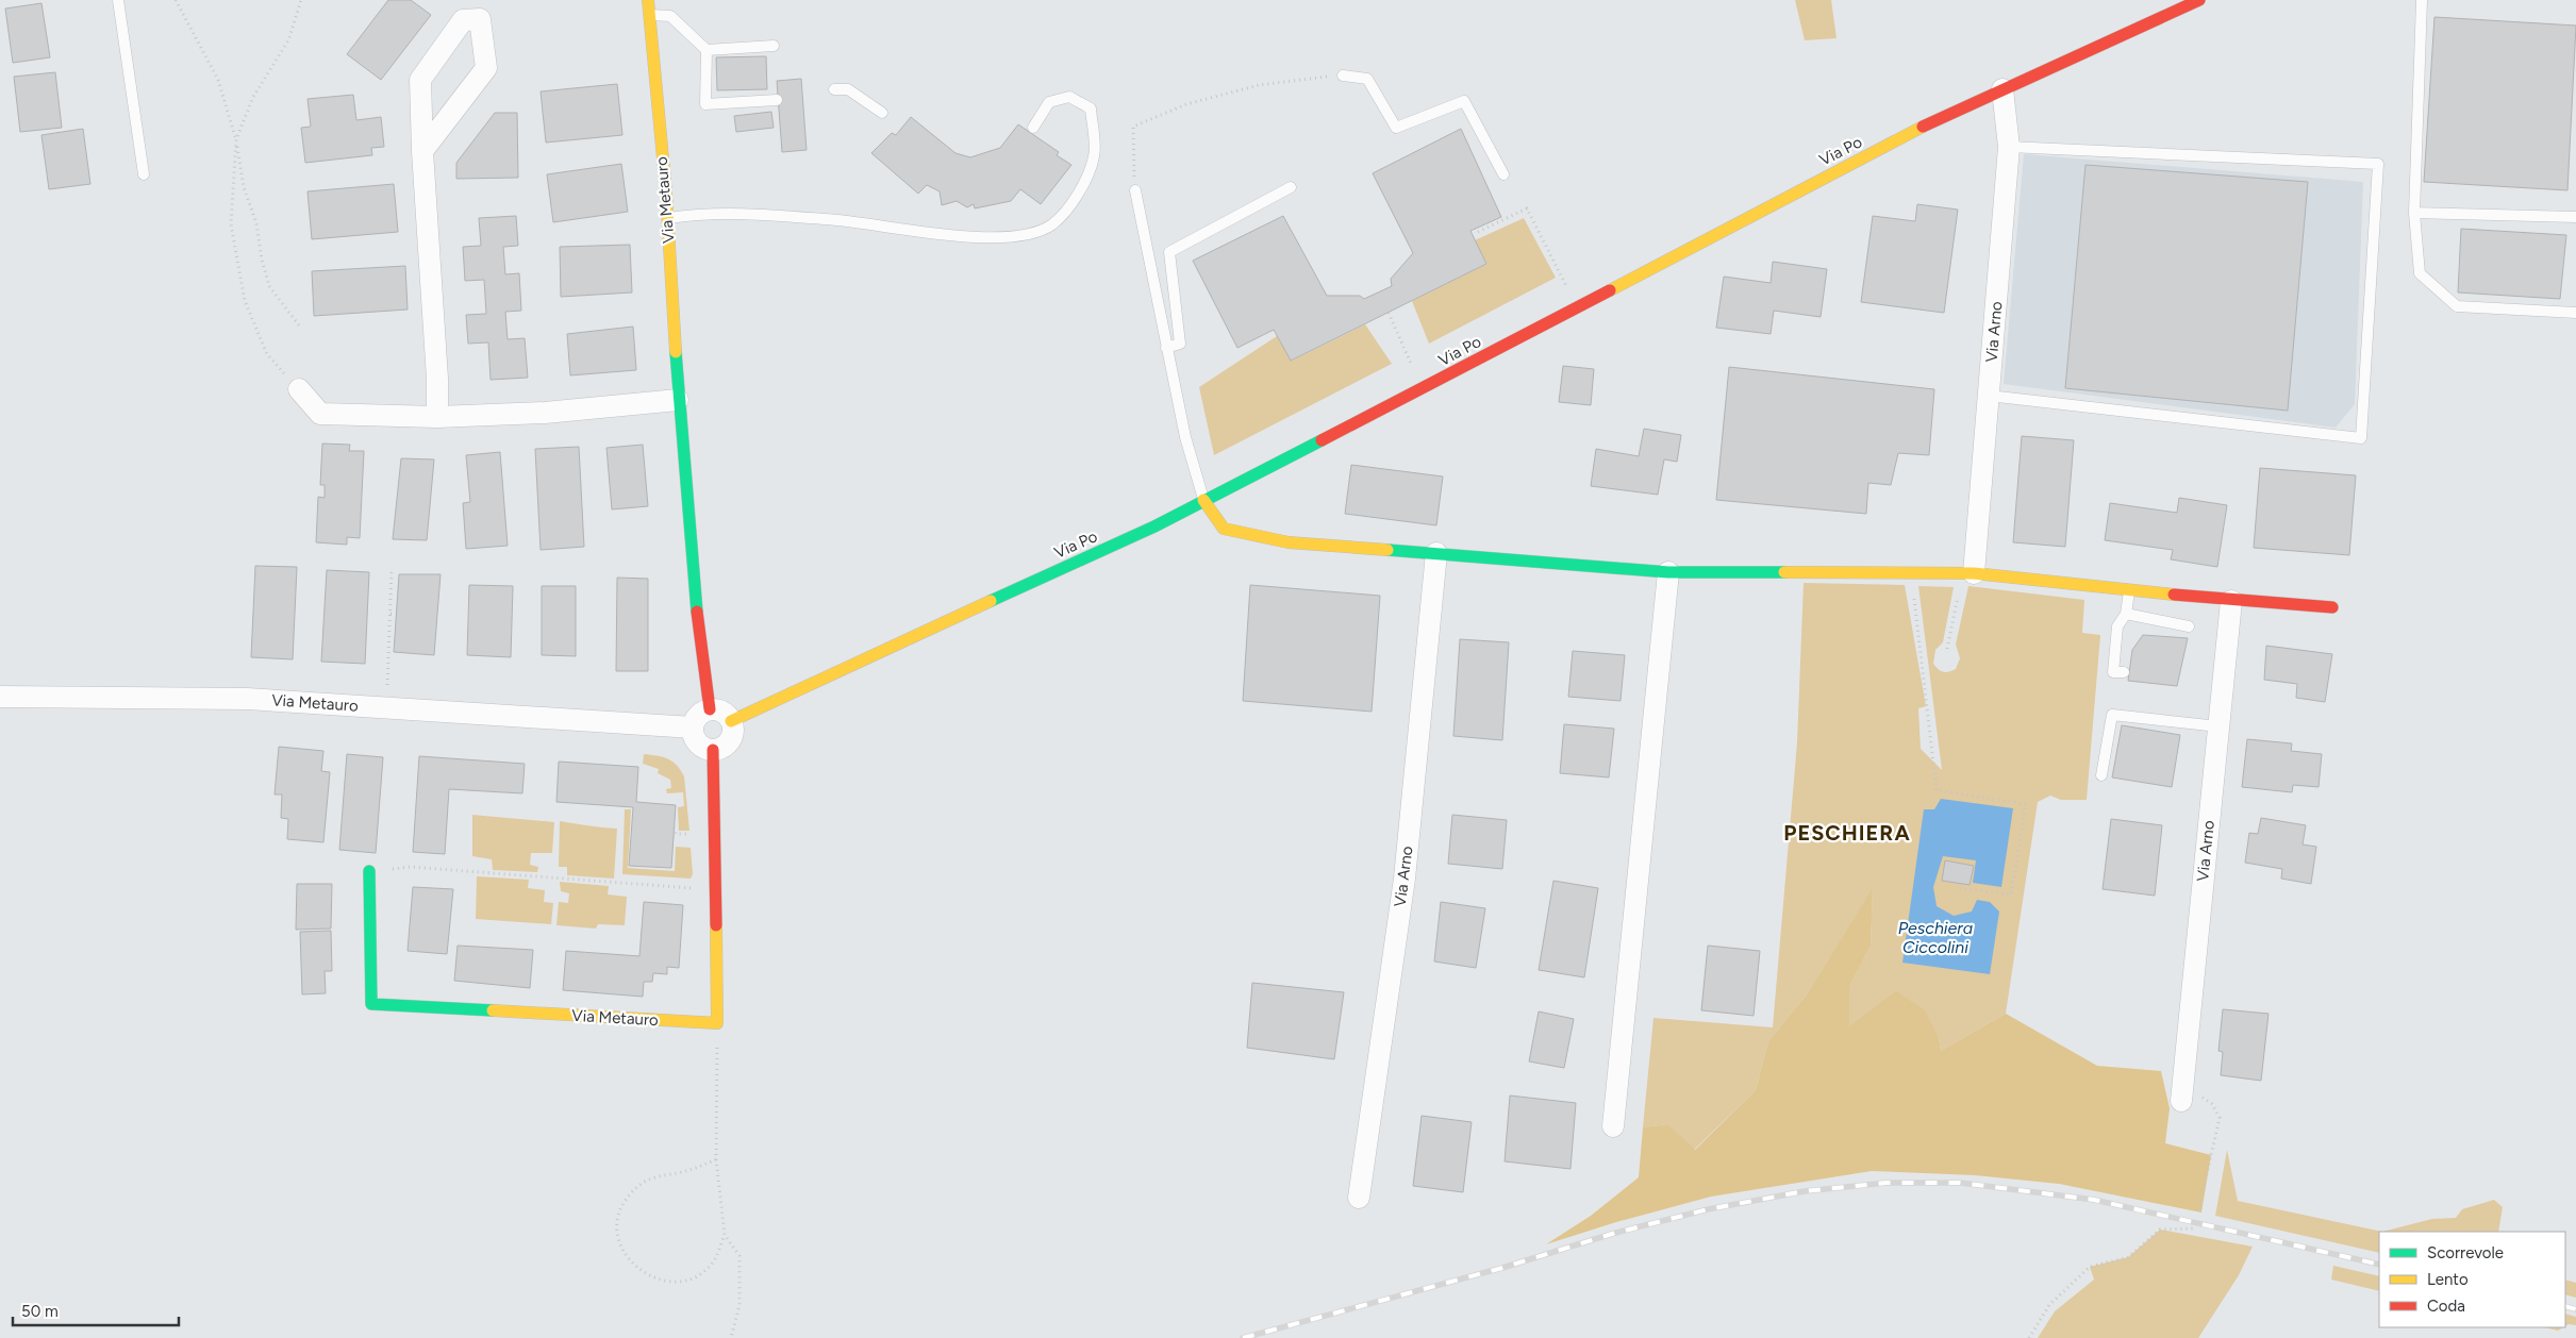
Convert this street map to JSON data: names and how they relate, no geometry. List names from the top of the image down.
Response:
{
  "streets": {
    "street": ["Via Po", "Via Metauro", "Via Arno"]
  },
  "crossings": [
    ["Via Po", "Via Metauro"],
    ["Via Po", "Via Arno"]
  ],
  "districts": ["PESCHIERA"],
  "water": ["Peschiera Ciccolini"],
  "legend": ["Scorrevole", "Lento", "Coda"],
  "scale_bar": "50 m"
}
